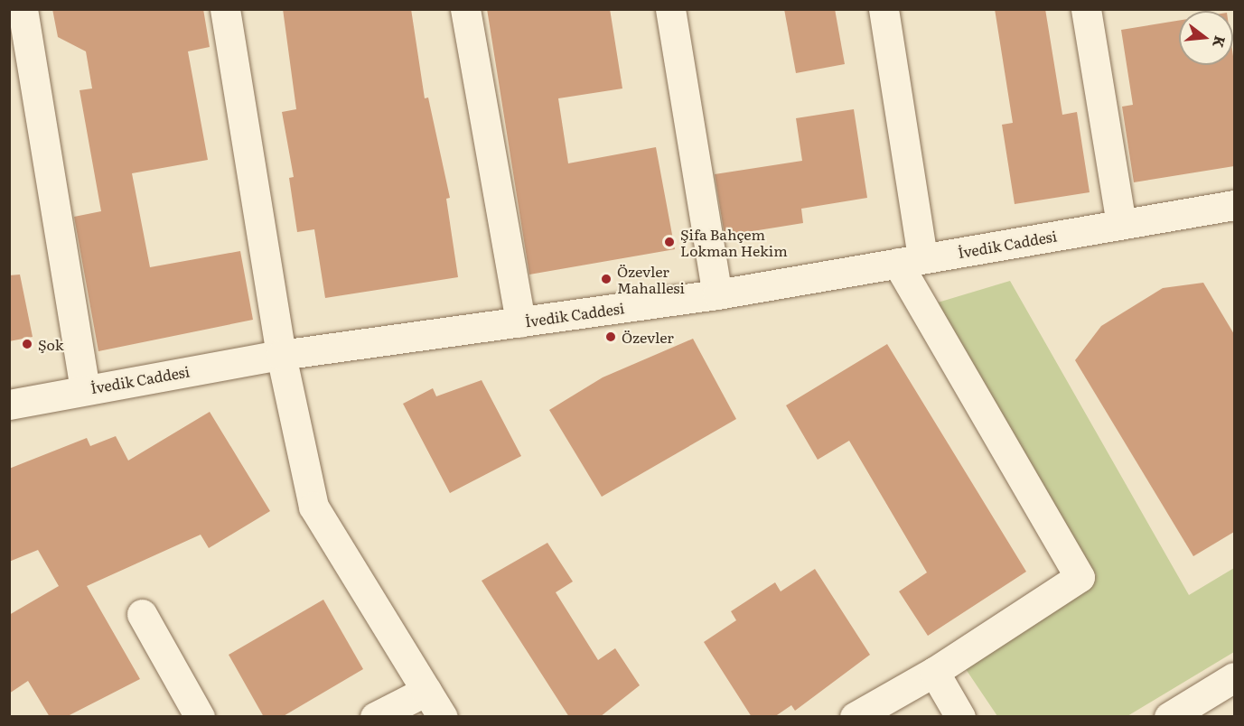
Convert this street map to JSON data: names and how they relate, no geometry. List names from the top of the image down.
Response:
{
  "streets": {
    "street": ["İvedik Caddesi"]
  },
  "places": [
    "Şifa Bahçem Lokman Hekim",
    "Özevler Mahallesi",
    "Özevler",
    "Şok"
  ],
  "north": "right"
}
